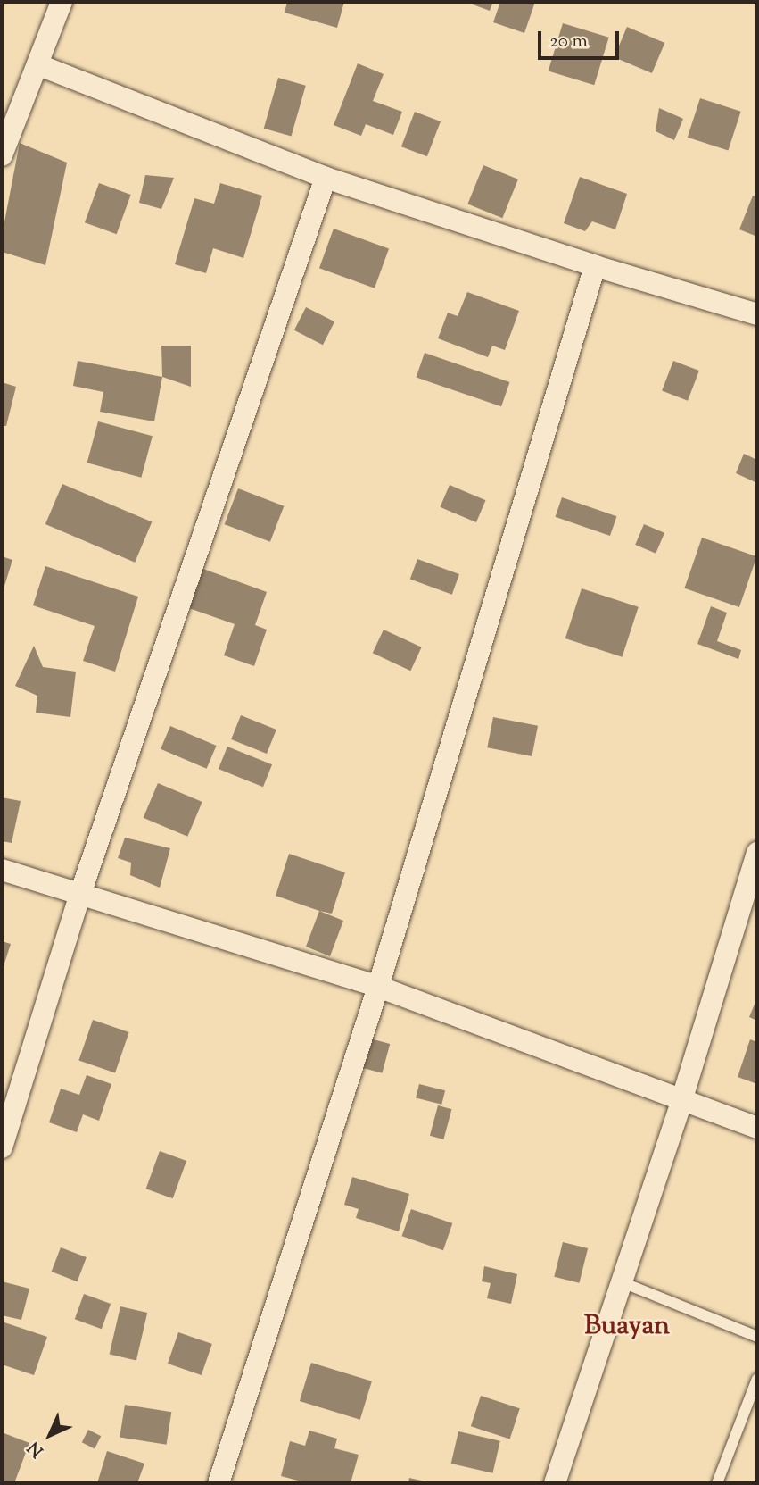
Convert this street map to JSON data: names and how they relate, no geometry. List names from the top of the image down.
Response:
{
  "districts": ["Buayan"],
  "scale_bar": "20 m",
  "north": "bottom left"
}
